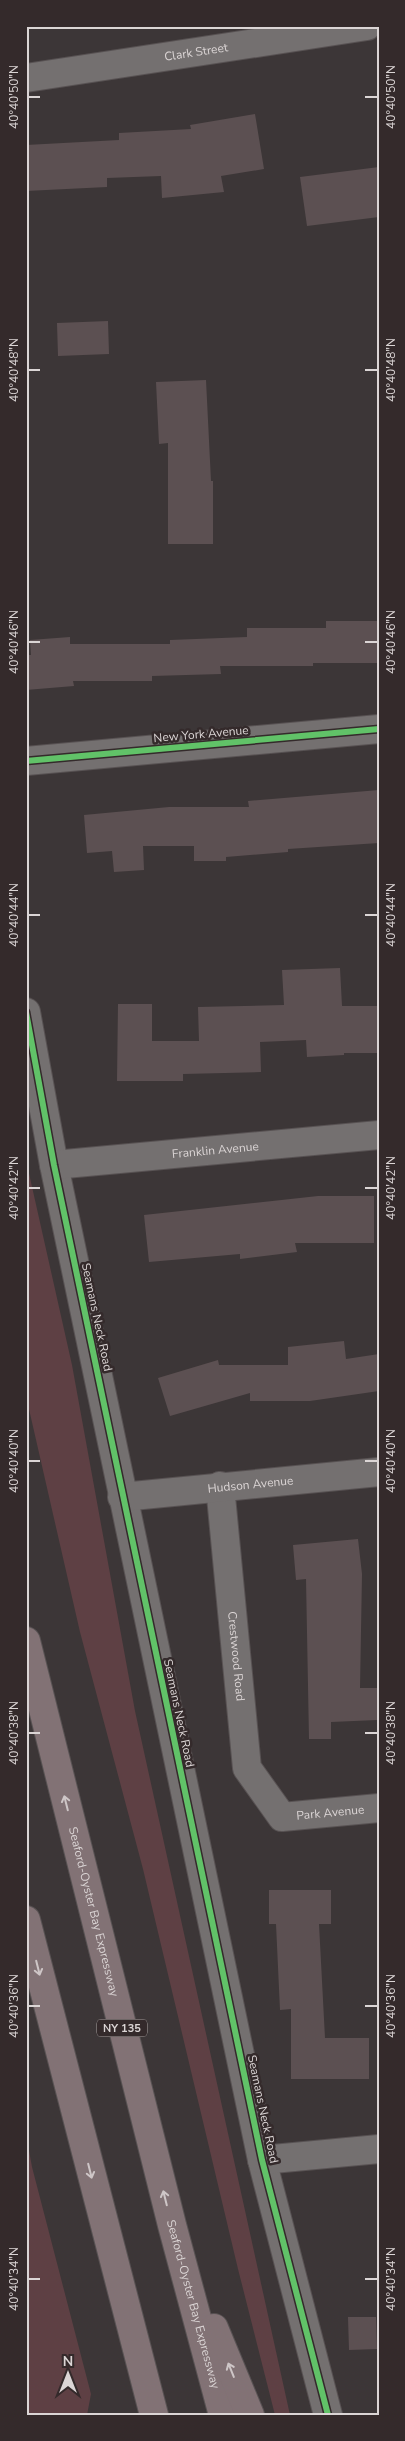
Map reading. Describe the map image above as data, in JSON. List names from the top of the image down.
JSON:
{
  "streets": {
    "highway": ["Seaford-Oyster Bay Expressway", "NY 135"],
    "street": [
      "Clark Street",
      "New York Avenue",
      "Franklin Avenue",
      "Seamans Neck Road",
      "Hudson Avenue",
      "Crestwood Road",
      "Park Avenue"
    ]
  },
  "crossings": [
    ["Franklin Avenue", "Seamans Neck Road"],
    ["Seamans Neck Road", "Hudson Avenue"],
    ["Hudson Avenue", "Crestwood Road"],
    ["Crestwood Road", "Park Avenue"]
  ],
  "north": "top",
  "coordinates": [
    "40°40'50\"N",
    "40°40'48\"N",
    "40°40'46\"N",
    "40°40'44\"N",
    "40°40'42\"N",
    "40°40'40\"N",
    "40°40'38\"N",
    "40°40'36\"N",
    "40°40'34\"N"
  ]
}
